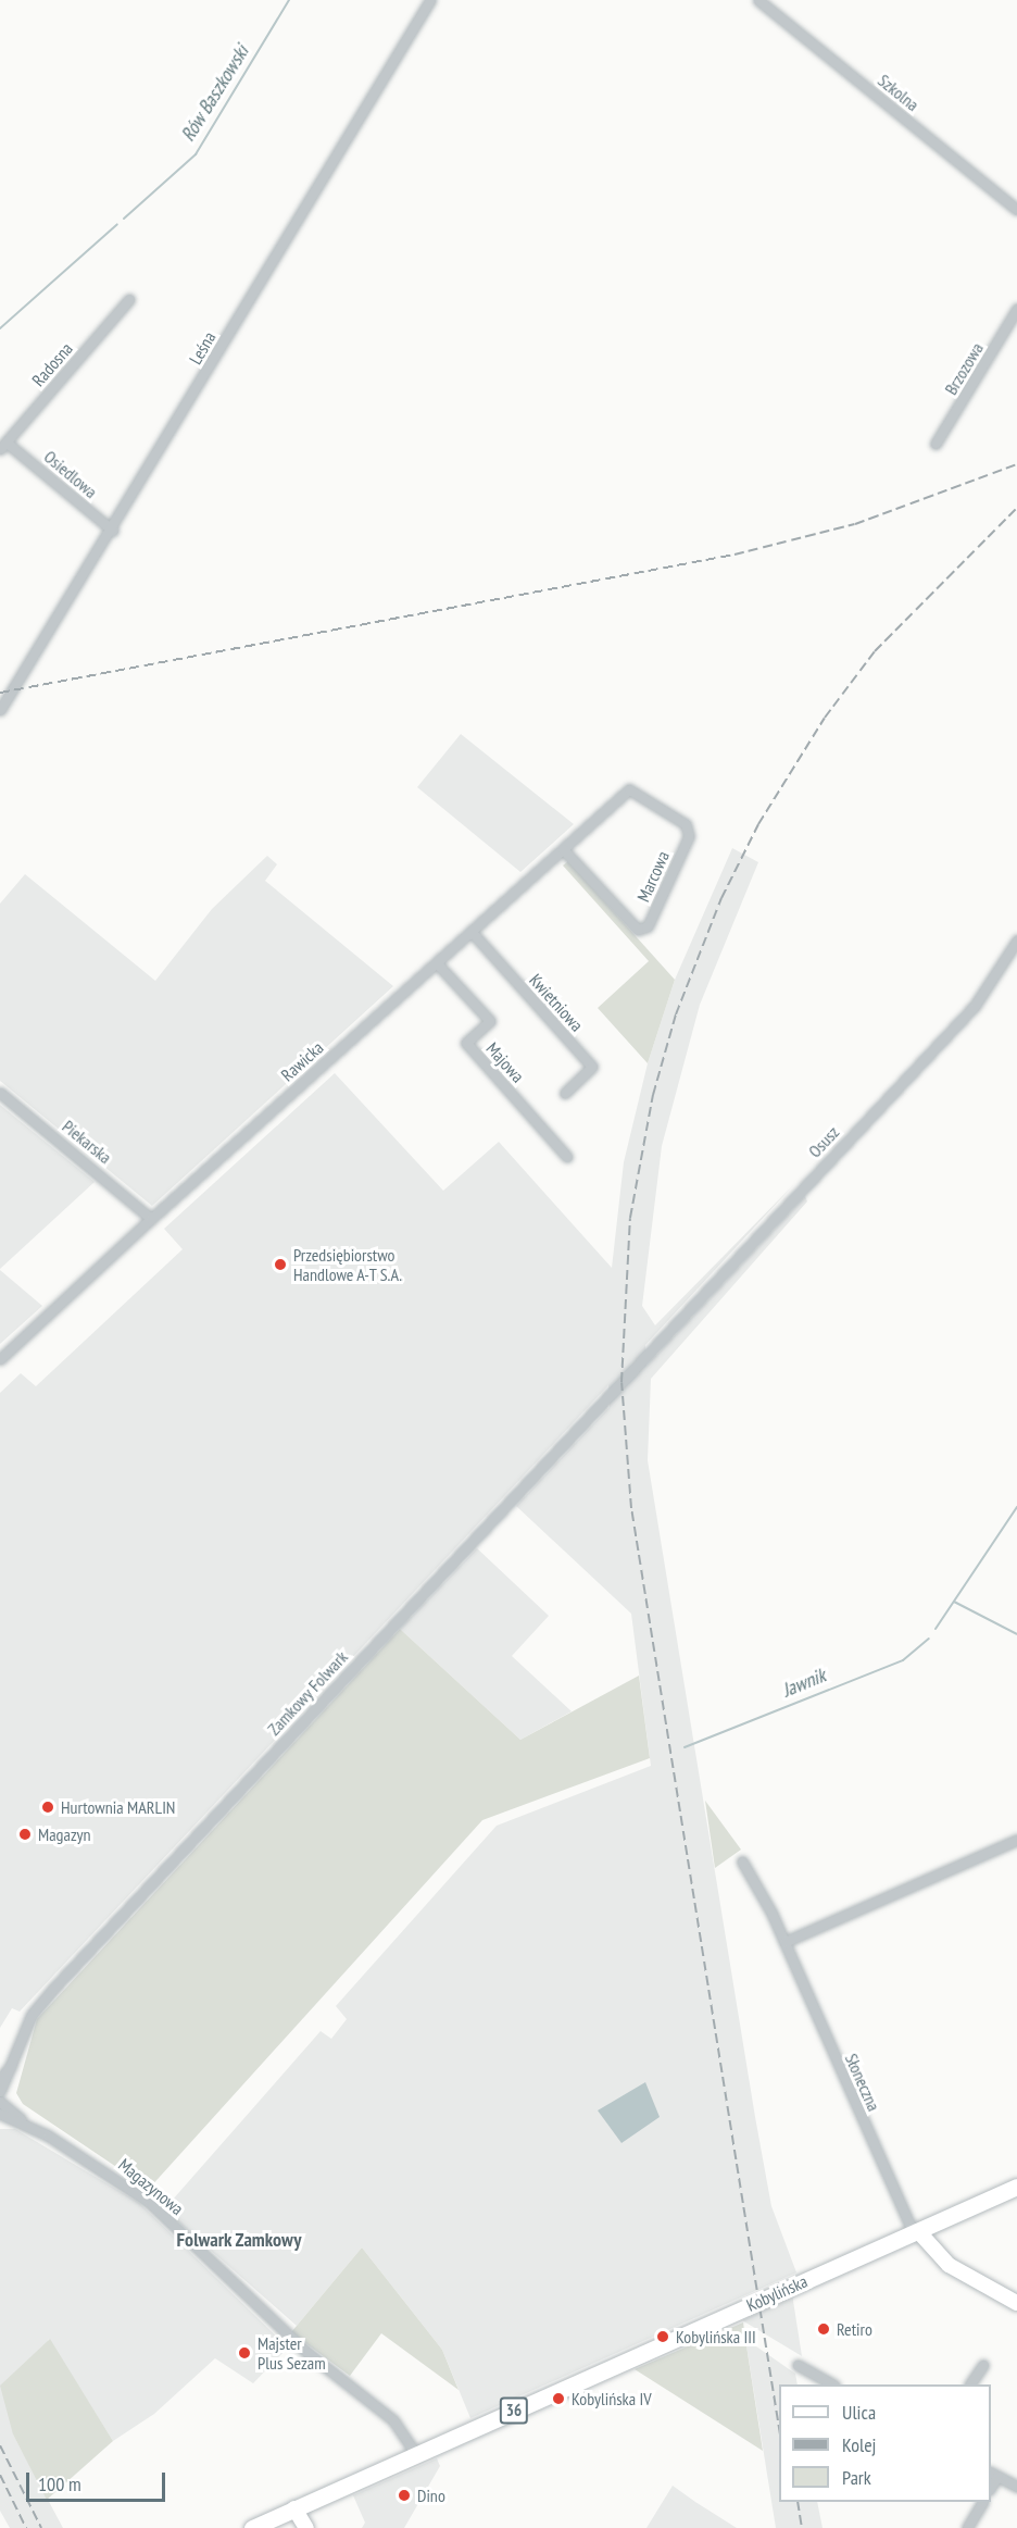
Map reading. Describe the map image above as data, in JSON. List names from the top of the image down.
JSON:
{
  "streets": {
    "main road": ["Kobylińska", "36"],
    "street": [
      "Szkolna",
      "Leśna",
      "Radosna",
      "Brzozowa",
      "Osiedlowa",
      "Marcowa",
      "Kwietniowa",
      "Rawicka",
      "Majowa",
      "Piekarska",
      "Osusz",
      "Zamkowy Folwark",
      "Słoneczna",
      "Magazynowa"
    ]
  },
  "crossings": [
    ["Leśna", "Osiedlowa"],
    ["Radosna", "Osiedlowa"],
    ["Marcowa", "Rawicka"],
    ["Kwietniowa", "Rawicka"],
    ["Rawicka", "Majowa"],
    ["Rawicka", "Piekarska"],
    ["Osusz", "Zamkowy Folwark"],
    ["Słoneczna", "Kobylińska"],
    ["Magazynowa", "Kobylińska"]
  ],
  "districts": ["Folwark Zamkowy"],
  "water": ["Rów Baszkowski", "Jawnik"],
  "places": [
    "Przedsiębiorstwo Handlowe A-T S.A.",
    "Hurtownia MARLIN",
    "Magazyn",
    "Retiro",
    "Kobylińska III",
    "Majster Plus Sezam",
    "Kobylińska IV",
    "Dino"
  ],
  "legend": ["Ulica", "Kolej", "Park"],
  "scale_bar": "100 m"
}
